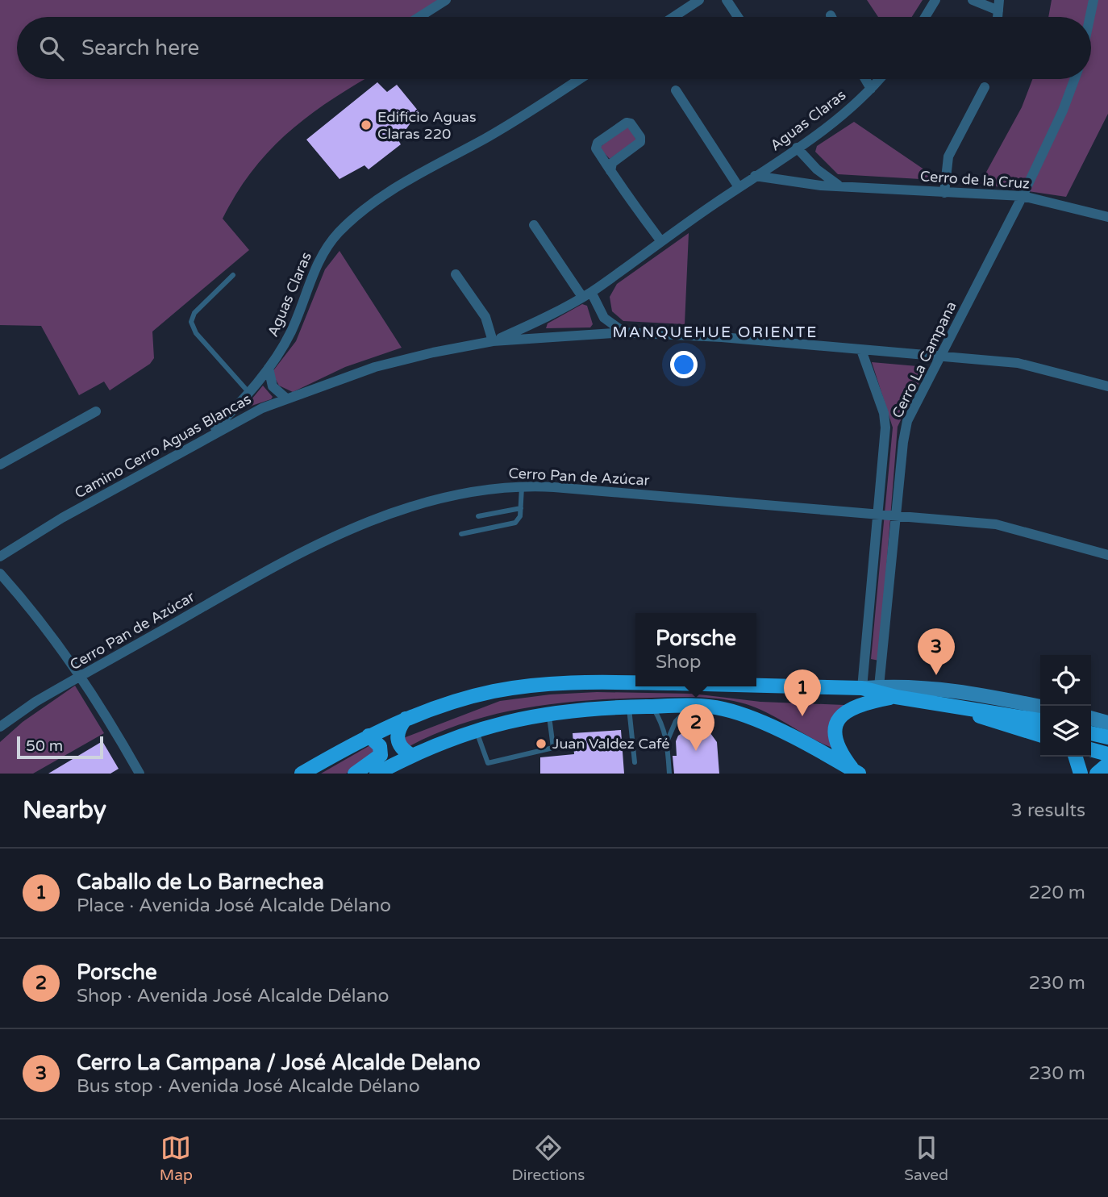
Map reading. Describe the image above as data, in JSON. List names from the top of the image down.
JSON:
{
  "streets": {
    "street": [
      "Aguas Claras",
      "Cerro de la Cruz",
      "Cerro La Campana",
      "Camino Cerro Aguas Blancas",
      "Cerro Pan de Azúcar"
    ]
  },
  "crossings": [
    ["Aguas Claras", "Cerro de la Cruz"],
    ["Aguas Claras", "Camino Cerro Aguas Blancas"],
    ["Cerro de la Cruz", "Cerro La Campana"],
    ["Cerro La Campana", "Camino Cerro Aguas Blancas"],
    ["Cerro La Campana", "Cerro Pan de Azúcar"]
  ],
  "districts": ["MANQUEHUE ORIENTE"],
  "places": ["Edificio Aguas Claras 220", "Juan Valdez Café"],
  "scale_bar": "50 m",
  "page": {
    "search": "Search here",
    "popup": ["Porsche", "Shop"],
    "pins": ["3", "1", "2"],
    "scale": "50 m",
    "heading": ["Nearby", "3 results"],
    "list": [
      {
        "mark": "1",
        "name": "Caballo de Lo Barnechea",
        "note": "Place · Avenida José Alcalde Délano",
        "value": "220 m"
      },
      {
        "mark": "2",
        "name": "Porsche",
        "note": "Shop · Avenida José Alcalde Délano",
        "value": "230 m"
      },
      {
        "mark": "3",
        "name": "Cerro La Campana / José Alcalde Delano",
        "note": "Bus stop · Avenida José Alcalde Délano",
        "value": "230 m"
      }
    ],
    "nav": ["Map", "Directions", "Saved"]
  }
}
